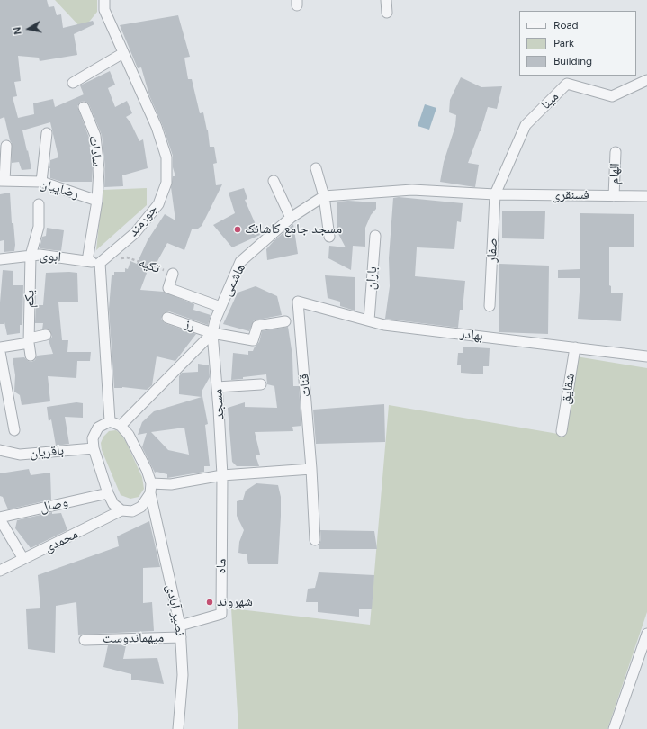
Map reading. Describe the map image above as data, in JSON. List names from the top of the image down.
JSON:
{
  "streets": {
    "street": [
      "مینا",
      "سادات",
      "الهام",
      "رضاییان",
      "فسنقری",
      "جورمند",
      "صفار",
      "ابوی",
      "تکیه",
      "باران",
      "هاشمی",
      "یکم",
      "رز",
      "بهادر",
      "قنات",
      "شقایق",
      "مسجد",
      "باقریان",
      "وصال",
      "محمدی",
      "ماه",
      "نصیر آبادی",
      "میهماندوست"
    ]
  },
  "crossings": [
    ["مینا", "فسنقری"],
    ["مینا", "صفار"],
    ["مینا", "هاشمی"],
    ["سادات", "رضاییان"],
    ["سادات", "ابوی"],
    ["الهام", "فسنقری"],
    ["فسنقری", "صفار"],
    ["فسنقری", "هاشمی"],
    ["جورمند", "ابوی"],
    ["صفار", "هاشمی"],
    ["ابوی", "یکم"],
    ["تکیه", "هاشمی"],
    ["باران", "بهادر"],
    ["هاشمی", "رز"],
    ["هاشمی", "مسجد"],
    ["رز", "مسجد"],
    ["بهادر", "قنات"],
    ["بهادر", "شقایق"],
    ["مسجد", "ماه"],
    ["محمدی", "نصیر آبادی"],
    ["ماه", "نصیر آبادی"],
    ["نصیر آبادی", "میهماندوست"]
  ],
  "places": ["مسجد جامع کاشانک", "شهروند"],
  "legend": ["Road", "Park", "Building"],
  "north": "left"
}
